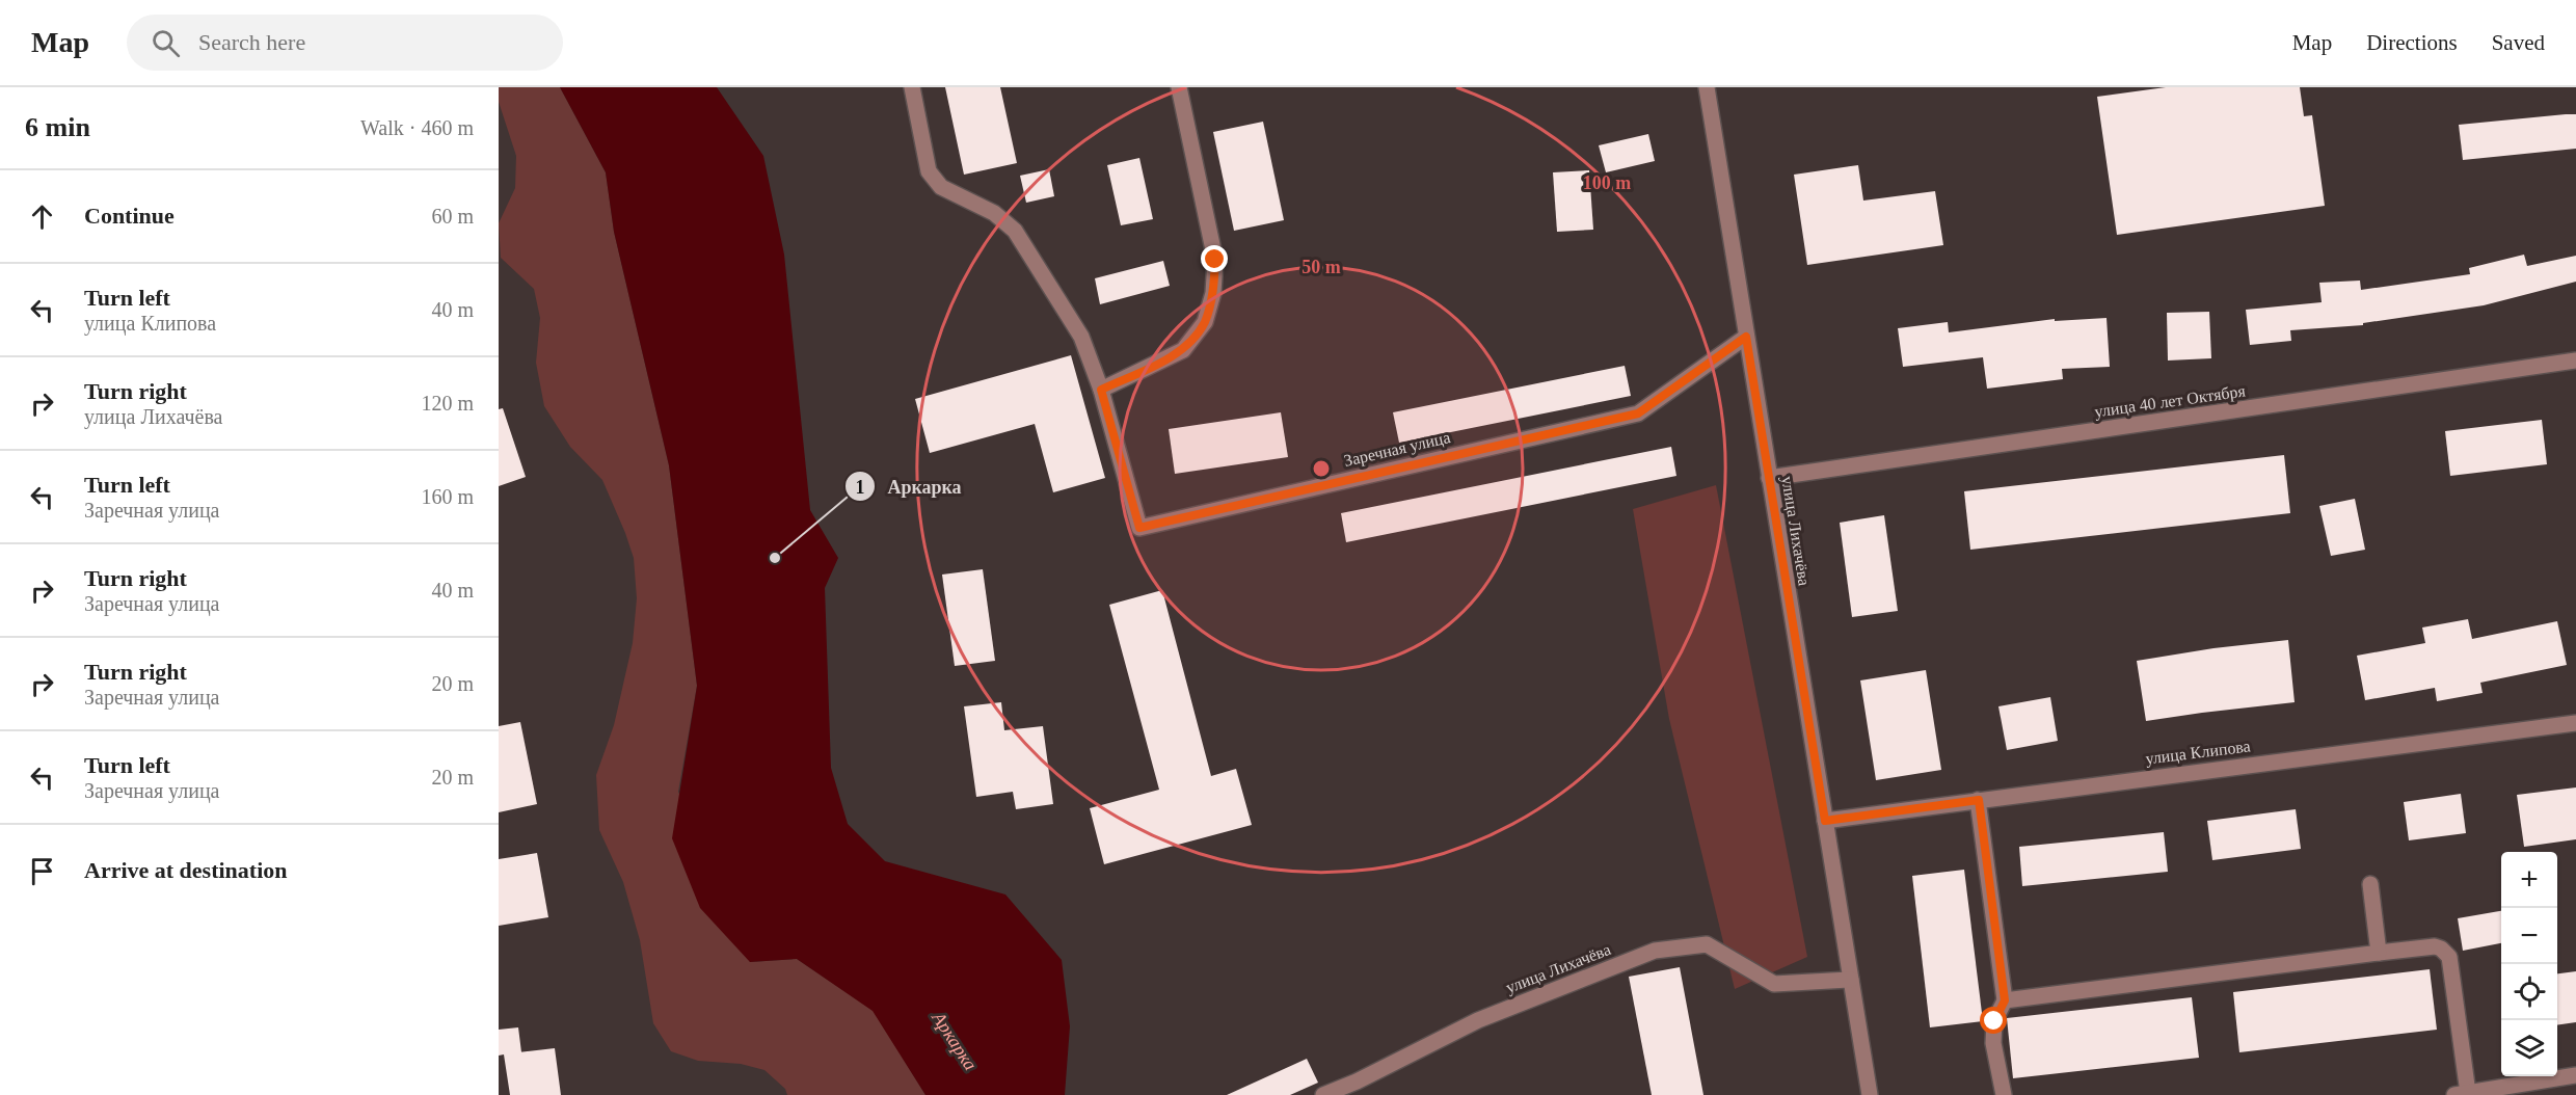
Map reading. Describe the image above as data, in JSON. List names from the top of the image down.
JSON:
{
  "streets": {
    "street": [
      "улица 40 лет Октября",
      "Заречная улица",
      "улица Лихачёва",
      "улица Клипова"
    ]
  },
  "crossings": [
    ["улица 40 лет Октября", "улица Лихачёва"],
    ["Заречная улица", "улица Лихачёва"],
    ["улица Лихачёва", "улица Клипова"]
  ],
  "water": ["Аркарка"],
  "places": ["Аркарка"],
  "page": {
    "header": "Map",
    "search": "Search here",
    "nav": ["Map", "Directions", "Saved"],
    "heading": ["6 min", "Walk · 460 m"],
    "list": [
      ["Continue", "60 m"],
      ["Turn left", "улица Клипова", "40 m"],
      ["Turn right", "улица Лихачёва", "120 m"],
      ["Turn left", "Заречная улица", "160 m"],
      ["Turn right", "Заречная улица", "40 m"],
      ["Turn right", "Заречная улица", "20 m"],
      ["Turn left", "Заречная улица", "20 m"],
      "Arrive at destination"
    ],
    "map_buttons": ["+", "−"]
  },
  "rings": ["100 m", "50 m"]
}
